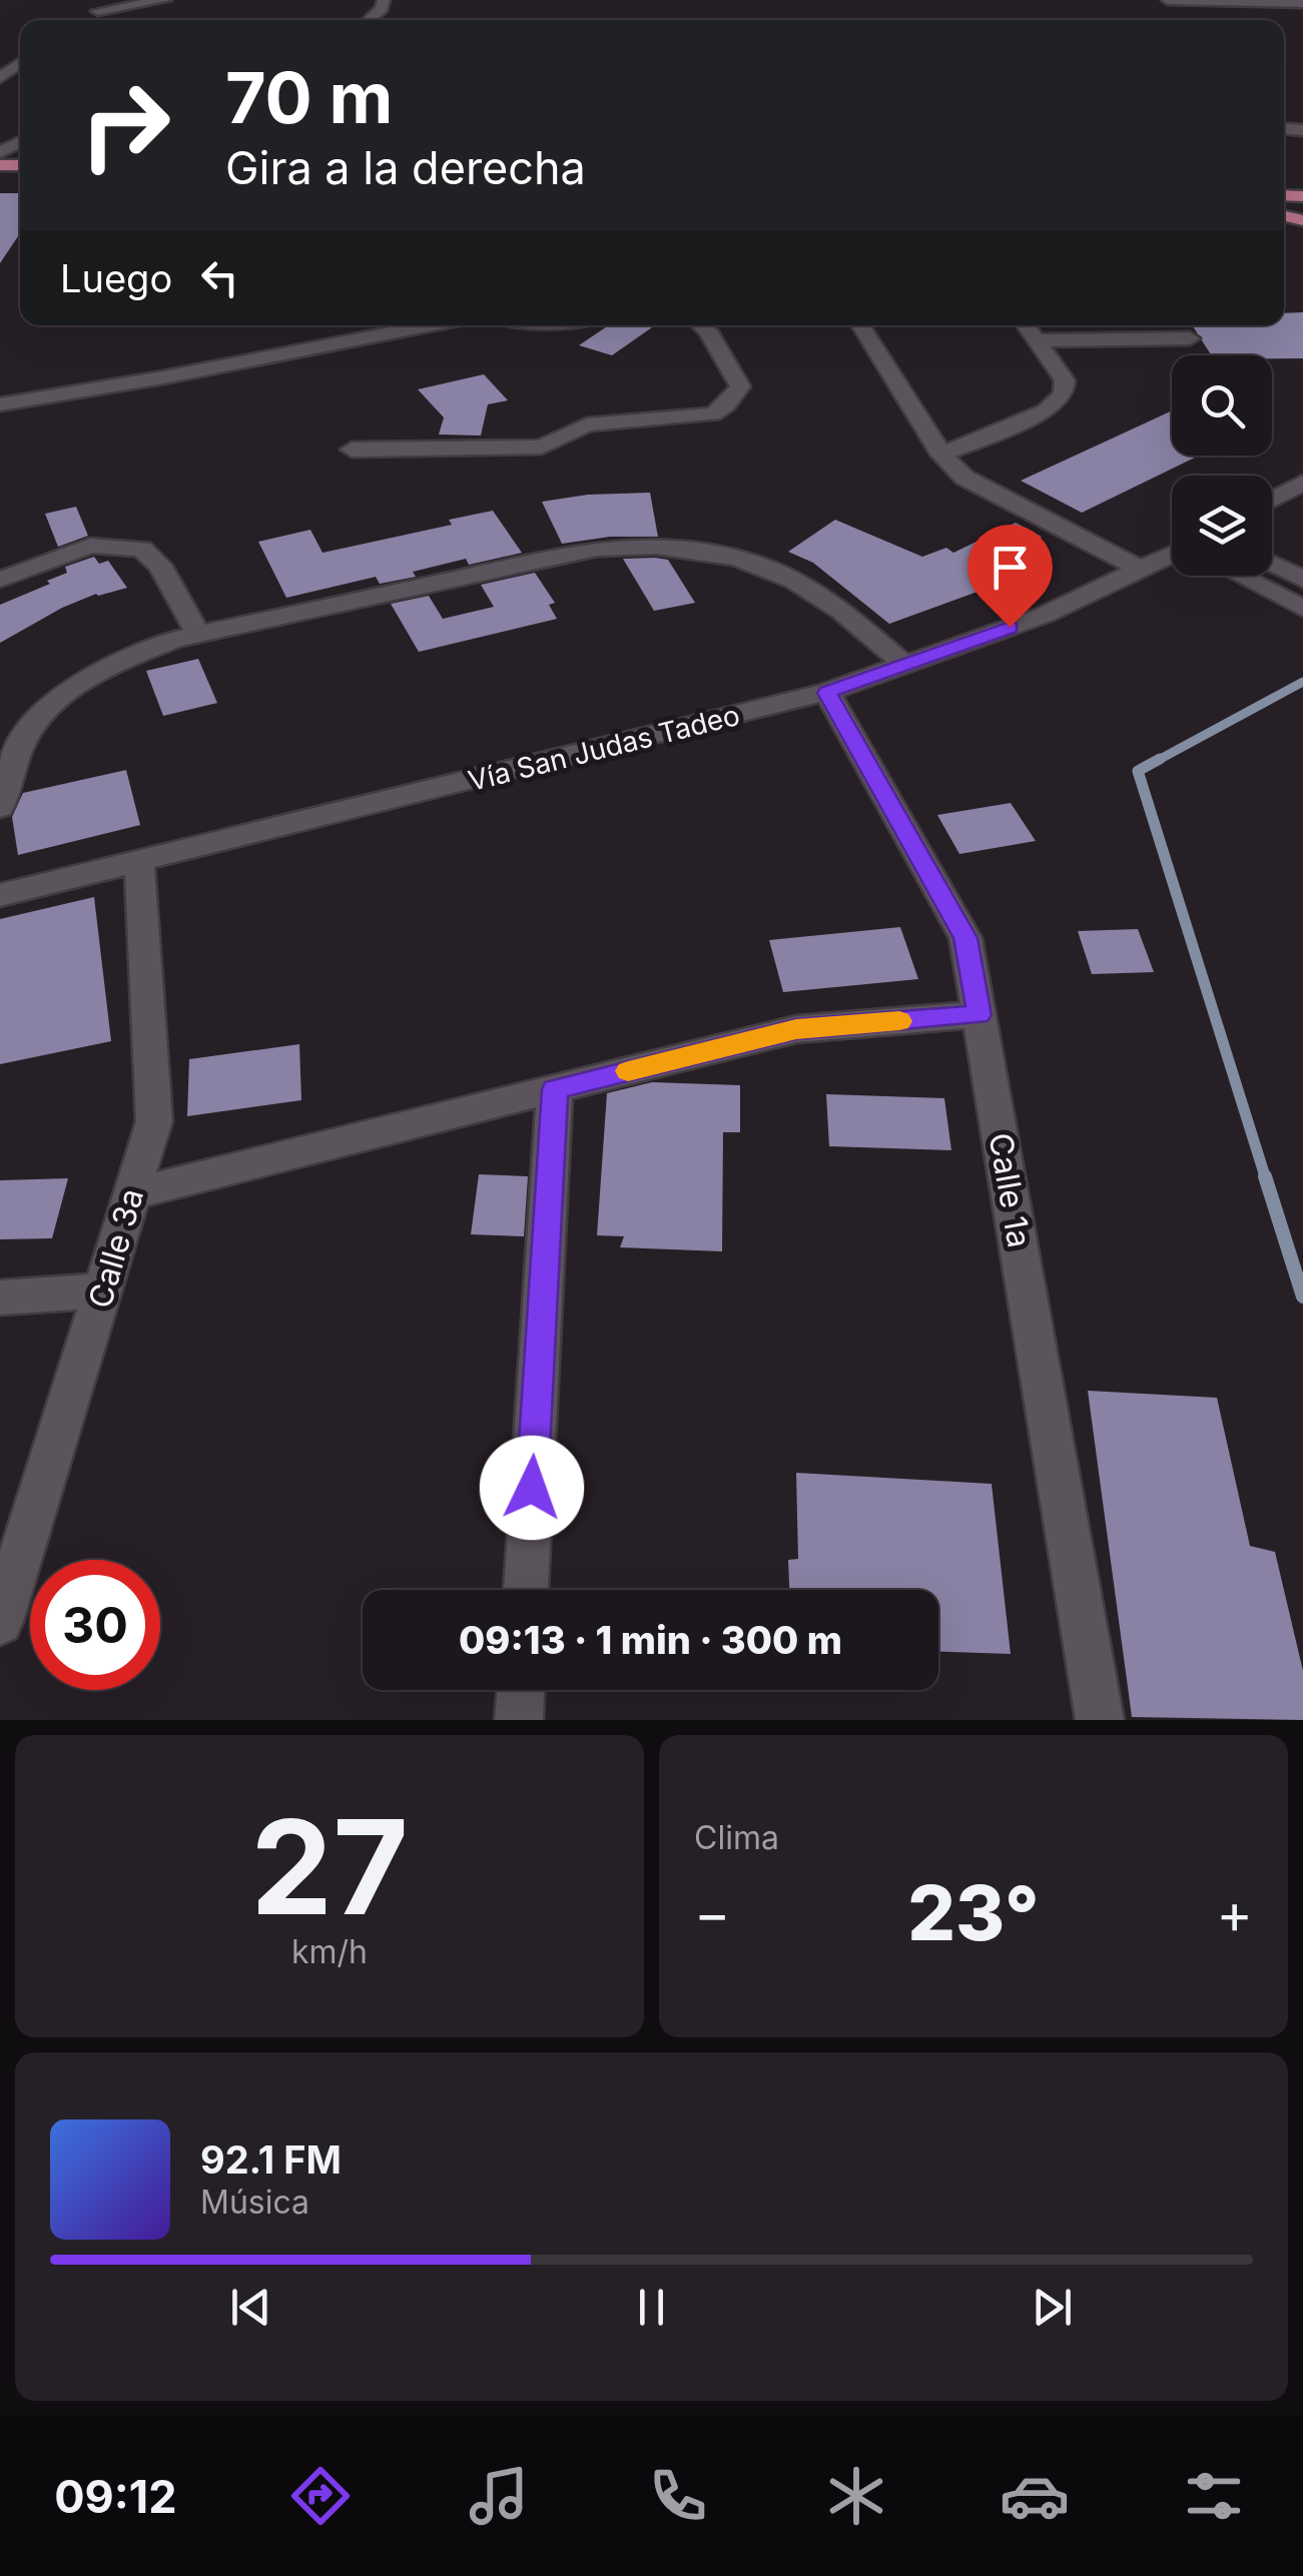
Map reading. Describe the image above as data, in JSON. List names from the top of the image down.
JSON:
{
  "streets": {
    "street": ["Vía San Judas Tadeo", "Calle 1a", "Calle 3a"]
  },
  "crossings": [
    ["Vía San Judas Tadeo", "Calle 1a"],
    ["Vía San Judas Tadeo", "Calle 3a"]
  ],
  "page": {
    "turn": ["70 m", "Gira a la derecha"],
    "then": "Luego",
    "limit": "30",
    "trip": "09:13 · 1 min · 300 m",
    "tile": [
      ["27", "km/h"],
      "Clima"
    ],
    "heat": ["−", "23°", "+"],
    "song": ["92.1 FM", "Música"],
    "tabs": "09:12"
  }
}
